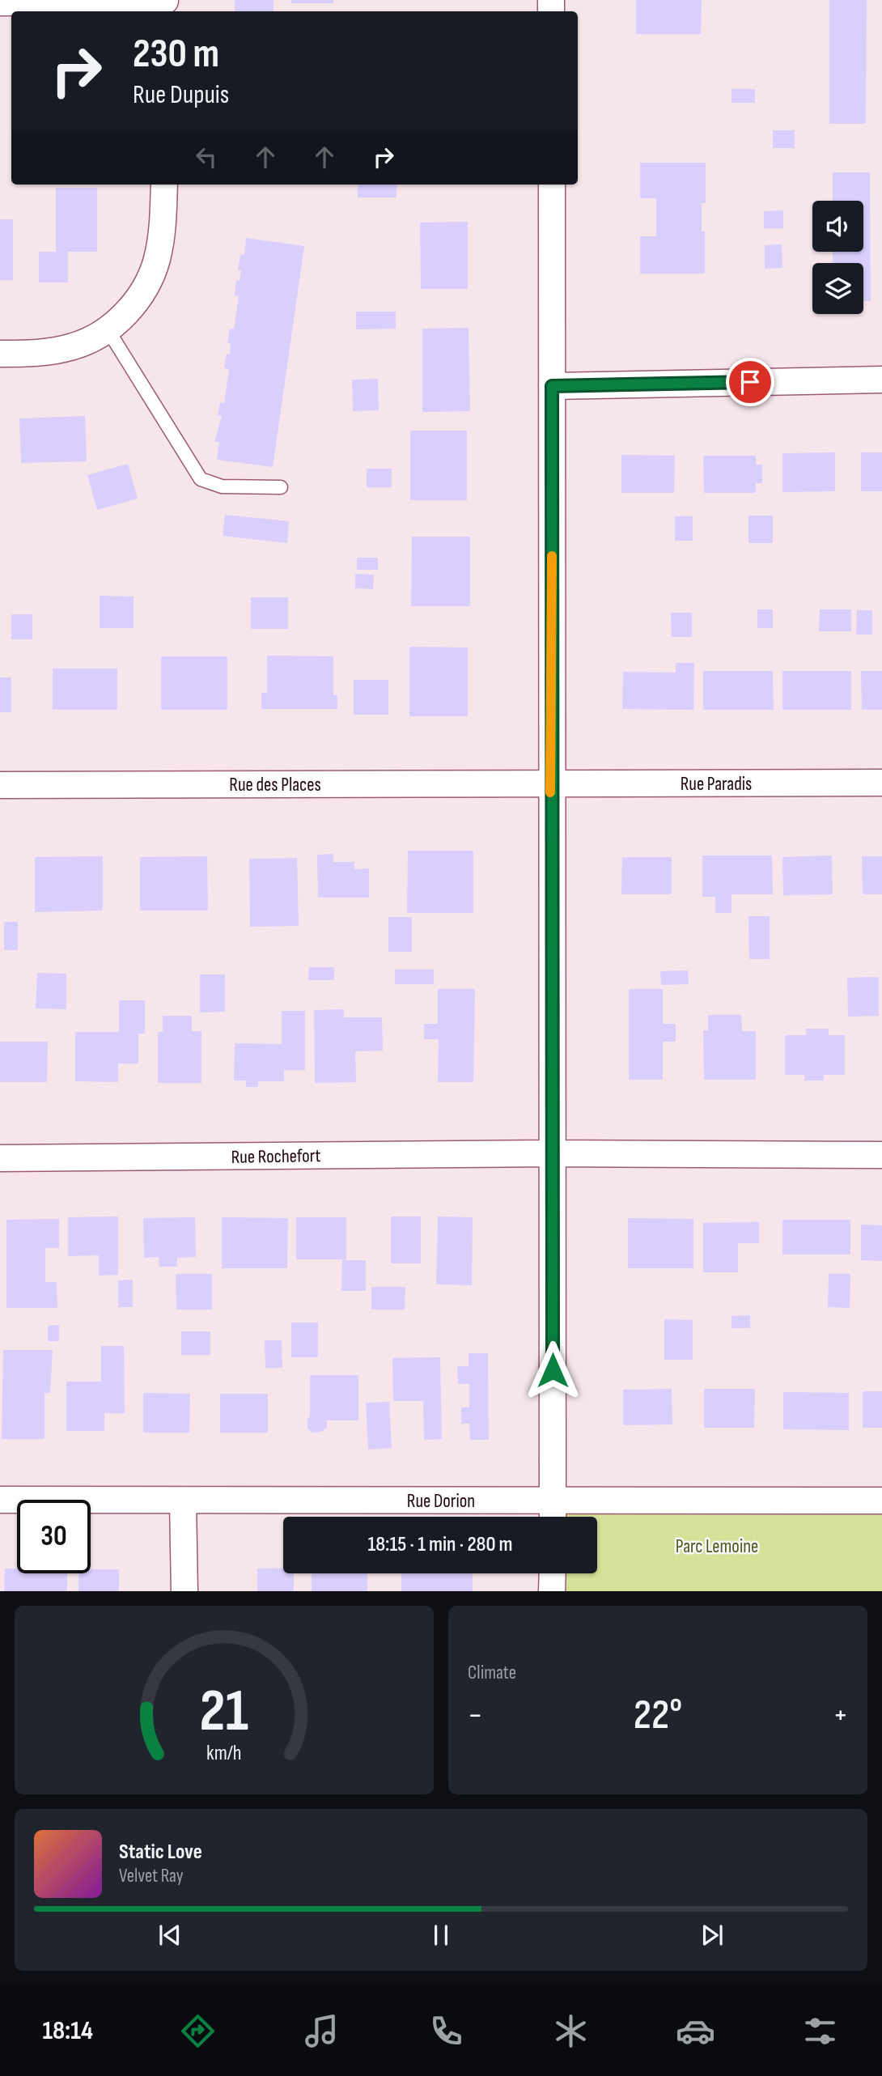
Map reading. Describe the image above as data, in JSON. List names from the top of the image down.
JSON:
{
  "streets": {
    "street": [
      "Rue Paradis",
      "Rue des Places",
      "Rue Rochefort",
      "Rue Dorion"
    ]
  },
  "crossings": [
    ["Rue Paradis", "Rue des Places"]
  ],
  "parks": ["Parc Lemoine"],
  "page": {
    "turn": ["230 m", "Rue Dupuis"],
    "limit": "30",
    "trip": "18:15 · 1 min · 280 m",
    "tile": "Climate",
    "heat": ["−", "22°", "+"],
    "song": ["Static Love", "Velvet Ray"],
    "tabs": "18:14",
    "gauge": ["21", "km/h"]
  }
}
